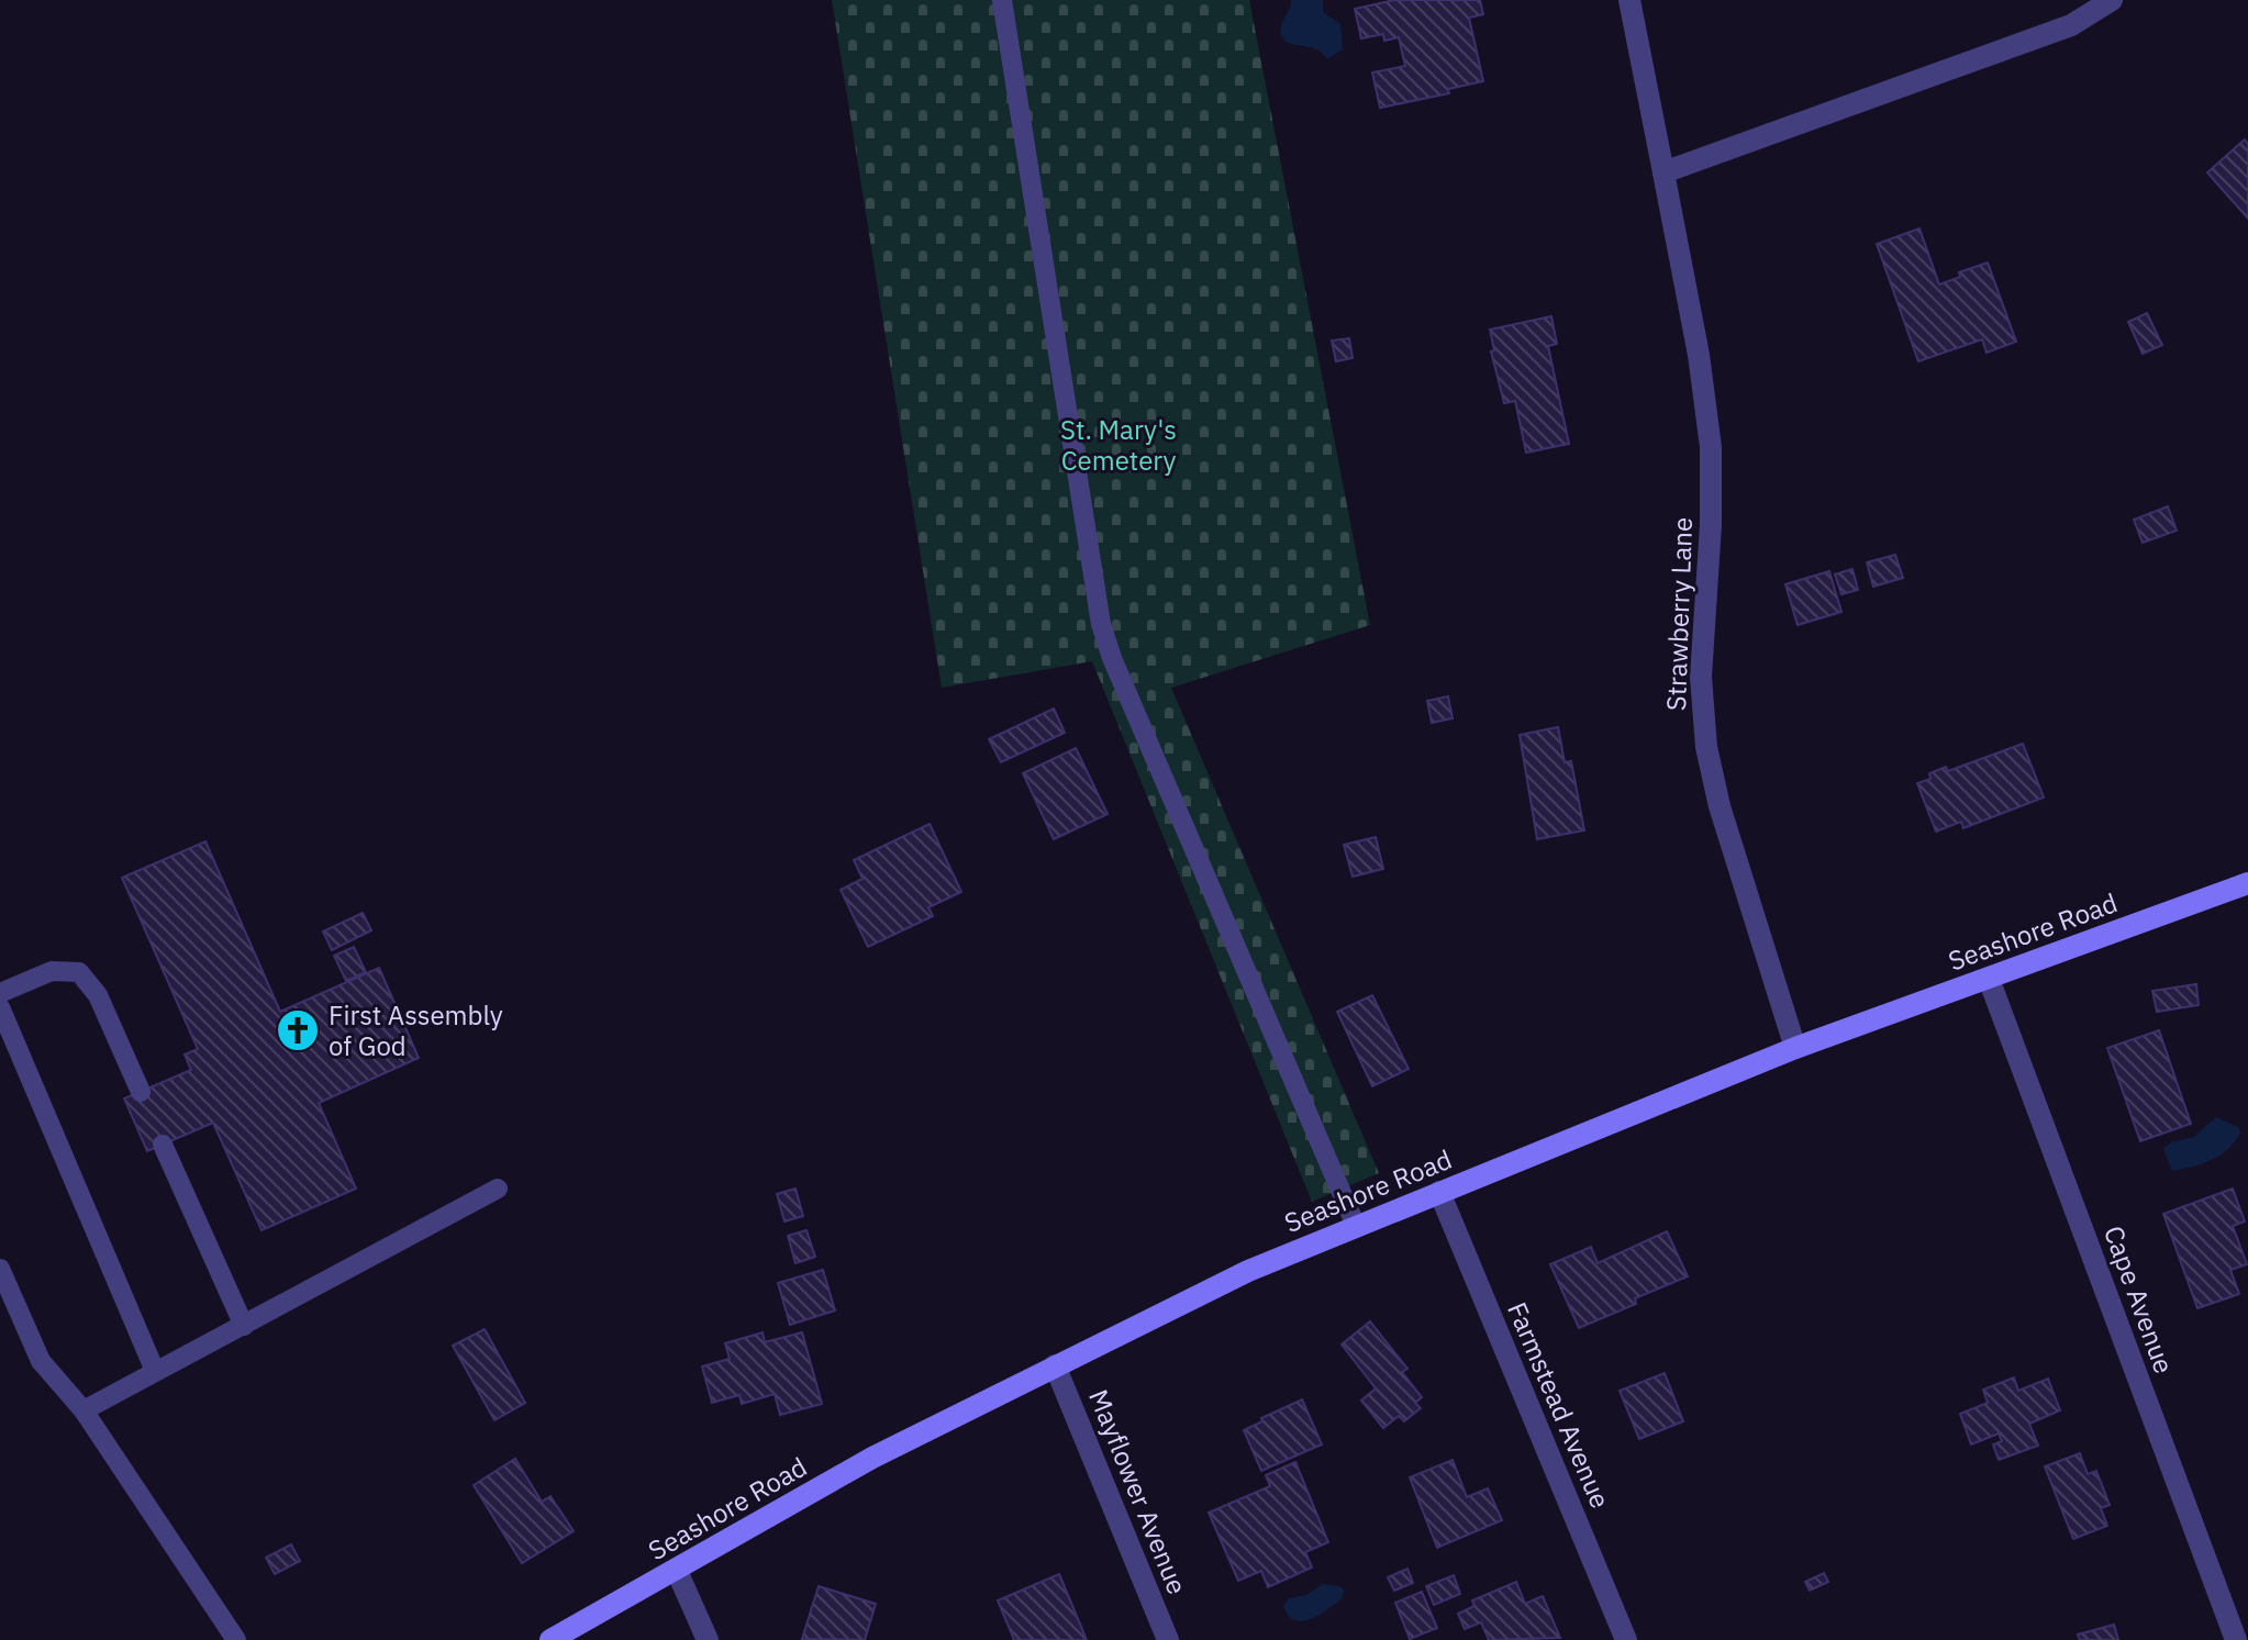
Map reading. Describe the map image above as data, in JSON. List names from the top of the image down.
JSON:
{
  "streets": {
    "main road": ["Seashore Road"],
    "street": [
      "Strawberry Lane",
      "Cape Avenue",
      "Farmstead Avenue",
      "Mayflower Avenue"
    ]
  },
  "crossings": [
    ["Strawberry Lane", "Seashore Road"],
    ["Seashore Road", "Cape Avenue"],
    ["Seashore Road", "Farmstead Avenue"],
    ["Seashore Road", "Mayflower Avenue"]
  ],
  "parks": ["St. Mary's Cemetery"],
  "places": {
    "church": ["First Assembly of God"]
  }
}
